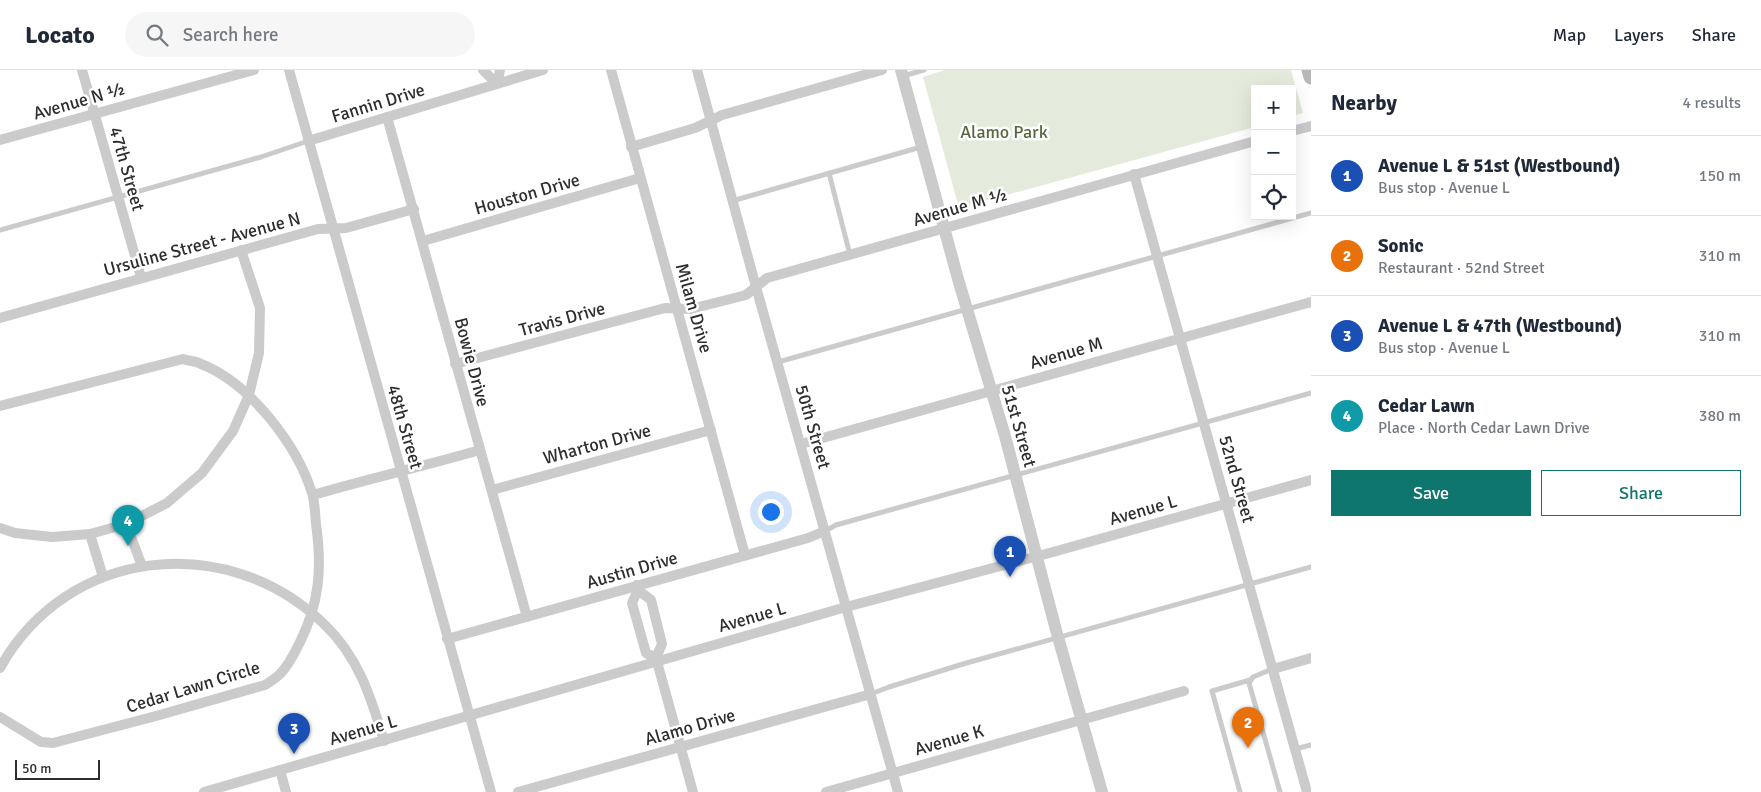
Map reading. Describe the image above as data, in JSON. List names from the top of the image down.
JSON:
{
  "streets": {
    "street": [
      "Avenue N ½",
      "Fannin Drive",
      "47th Street",
      "Houston Drive",
      "Avenue M ½",
      "Ursuline Street - Avenue N",
      "Milam Drive",
      "Travis Drive",
      "Avenue M",
      "Bowie Drive",
      "51st Street",
      "48th Street",
      "50th Street",
      "Wharton Drive",
      "52nd Street",
      "Avenue L",
      "Austin Drive",
      "Cedar Lawn Circle",
      "Alamo Drive",
      "Avenue K"
    ]
  },
  "crossings": [
    ["Avenue N ½", "47th Street"],
    ["Fannin Drive", "Bowie Drive"],
    ["Fannin Drive", "48th Street"],
    ["47th Street", "Ursuline Street - Avenue N"],
    ["Houston Drive", "Milam Drive"],
    ["Houston Drive", "Bowie Drive"],
    ["Avenue M ½", "Milam Drive"],
    ["Avenue M ½", "Travis Drive"],
    ["Avenue M ½", "51st Street"],
    ["Avenue M ½", "50th Street"],
    ["Avenue M ½", "52nd Street"],
    ["Ursuline Street - Avenue N", "Bowie Drive"],
    ["Ursuline Street - Avenue N", "48th Street"],
    ["Milam Drive", "Travis Drive"],
    ["Milam Drive", "Wharton Drive"],
    ["Milam Drive", "Austin Drive"],
    ["Travis Drive", "Bowie Drive"],
    ["Avenue M", "51st Street"],
    ["Avenue M", "50th Street"],
    ["Avenue M", "52nd Street"],
    ["Bowie Drive", "Wharton Drive"],
    ["Bowie Drive", "Austin Drive"],
    ["51st Street", "Avenue L"],
    ["51st Street", "Avenue K"],
    ["48th Street", "Avenue L"],
    ["48th Street", "Austin Drive"],
    ["50th Street", "Avenue L"],
    ["50th Street", "Austin Drive"],
    ["50th Street", "Alamo Drive"],
    ["50th Street", "Avenue K"],
    ["52nd Street", "Avenue L"]
  ],
  "parks": ["Alamo Park"],
  "scale_bar": "50 m",
  "page": {
    "header": "Locato",
    "search": "Search here",
    "nav": ["Map", "Layers", "Share"],
    "heading": ["Nearby", "4 results"],
    "map_buttons": ["+", "−"],
    "list": [
      {
        "mark": "1",
        "name": "Avenue L & 51st (Westbound)",
        "note": "Bus stop · Avenue L",
        "value": "150 m"
      },
      {
        "mark": "2",
        "name": "Sonic",
        "note": "Restaurant · 52nd Street",
        "value": "310 m"
      },
      {
        "mark": "3",
        "name": "Avenue L & 47th (Westbound)",
        "note": "Bus stop · Avenue L",
        "value": "310 m"
      },
      {
        "mark": "4",
        "name": "Cedar Lawn",
        "note": "Place · North Cedar Lawn Drive",
        "value": "380 m"
      }
    ],
    "buttons": ["Save", "Share"],
    "pins": [
      "4",
      "1",
      "2",
      "3"
    ],
    "scale": "50 m"
  }
}
